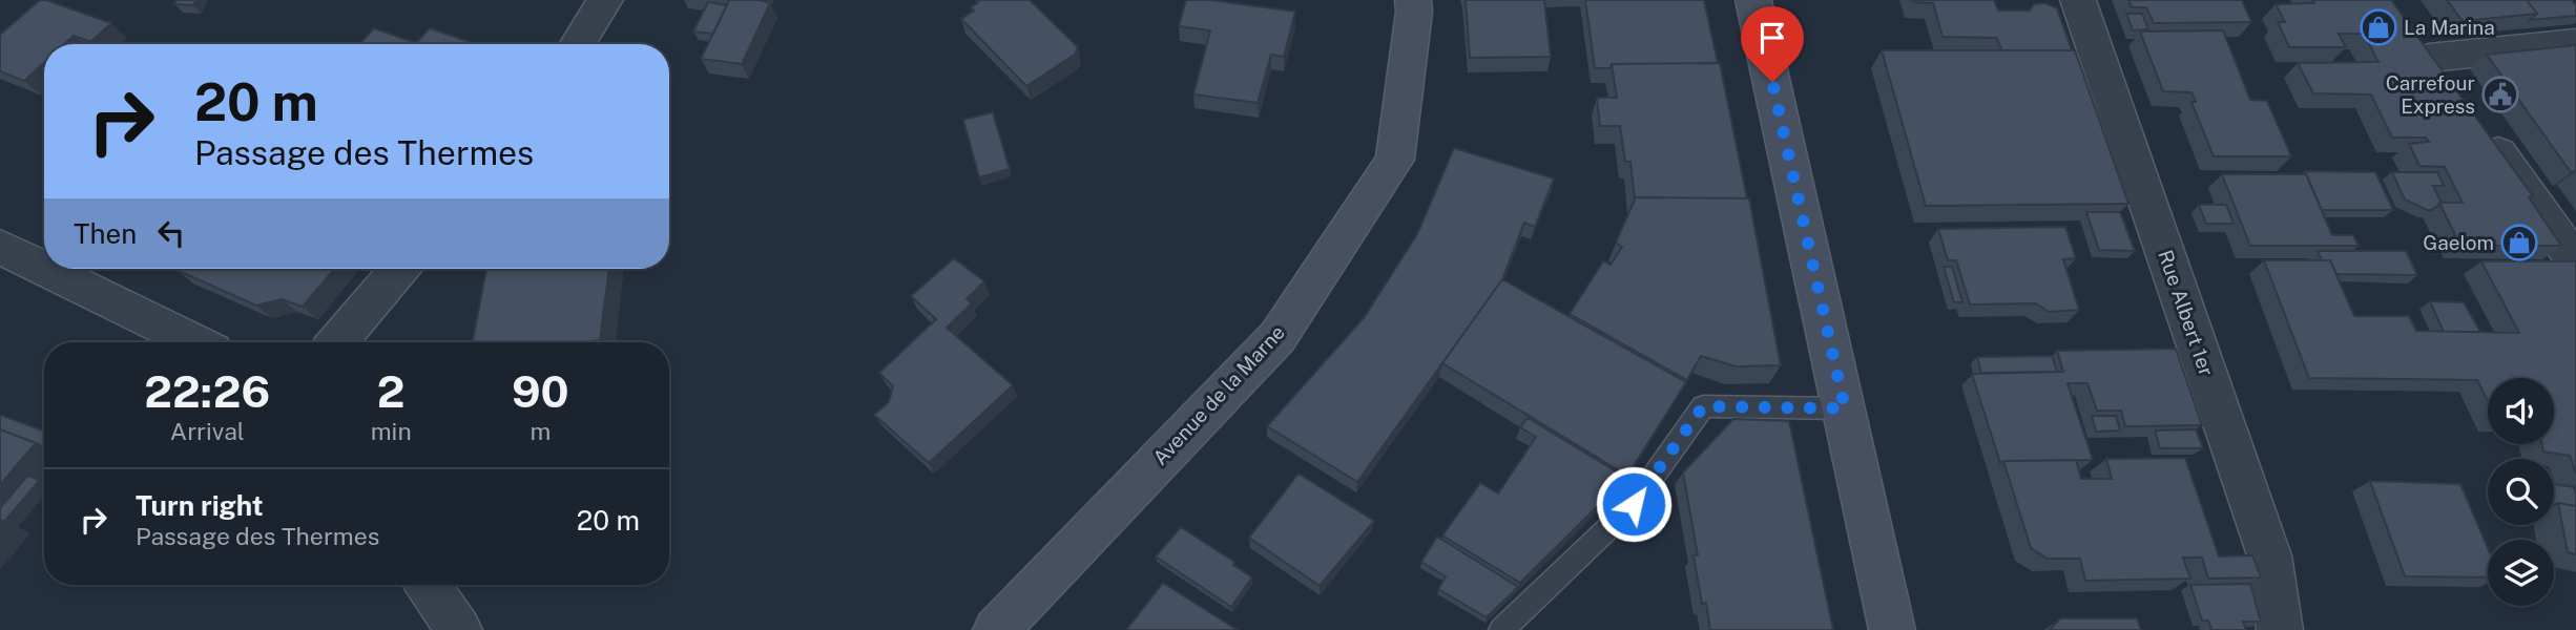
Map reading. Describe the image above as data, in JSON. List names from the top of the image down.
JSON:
{
  "streets": {
    "main road": ["Avenue de la Marne"],
    "street": ["Rue Albert 1er"]
  },
  "places": {
    "shop": ["La Marina", "Gaelom"],
    "public building": ["Carrefour Express"]
  },
  "page": {
    "turn": ["20 m", "Passage des Thermes"],
    "then": "Then",
    "eta": [
      "22:26",
      "Arrival",
      "2",
      "min",
      "90",
      "m"
    ],
    "list": [
      {
        "name": "Turn right",
        "note": "Passage des Thermes",
        "value": "20 m"
      }
    ]
  }
}
